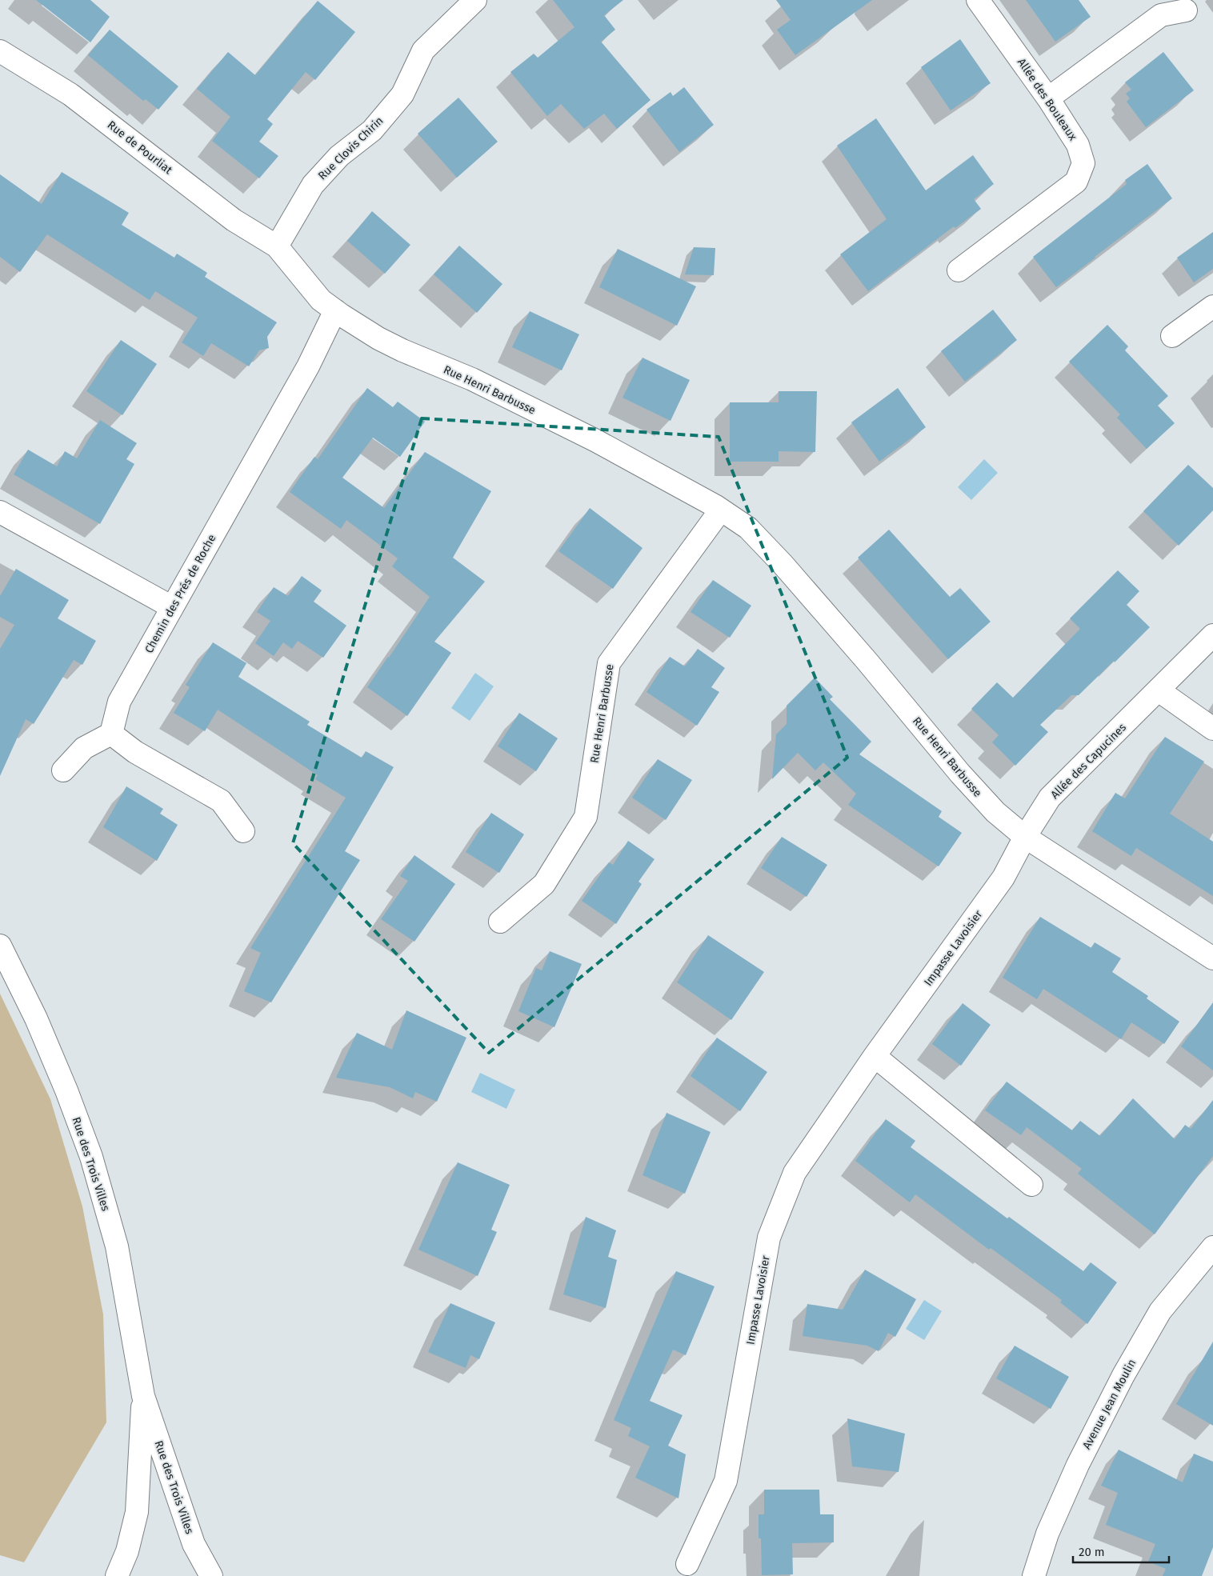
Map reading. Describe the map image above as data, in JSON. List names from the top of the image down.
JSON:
{
  "streets": {
    "street": [
      "Allée des Bouleaux",
      "Rue de Pourliat",
      "Rue Clovis Chirin",
      "Rue Henri Barbusse",
      "Chemin des Prés de Roche",
      "Allée des Capucines",
      "Impasse Lavoisier",
      "Rue des Trois Villes",
      "Avenue Jean Moulin"
    ]
  },
  "crossings": [
    ["Rue de Pourliat", "Rue Clovis Chirin"],
    ["Rue de Pourliat", "Rue Henri Barbusse"],
    ["Rue Clovis Chirin", "Rue Henri Barbusse"],
    ["Rue Henri Barbusse", "Chemin des Prés de Roche"],
    ["Rue Henri Barbusse", "Allée des Capucines"],
    ["Rue Henri Barbusse", "Impasse Lavoisier"],
    ["Allée des Capucines", "Impasse Lavoisier"]
  ],
  "scale_bar": "20 m"
}
